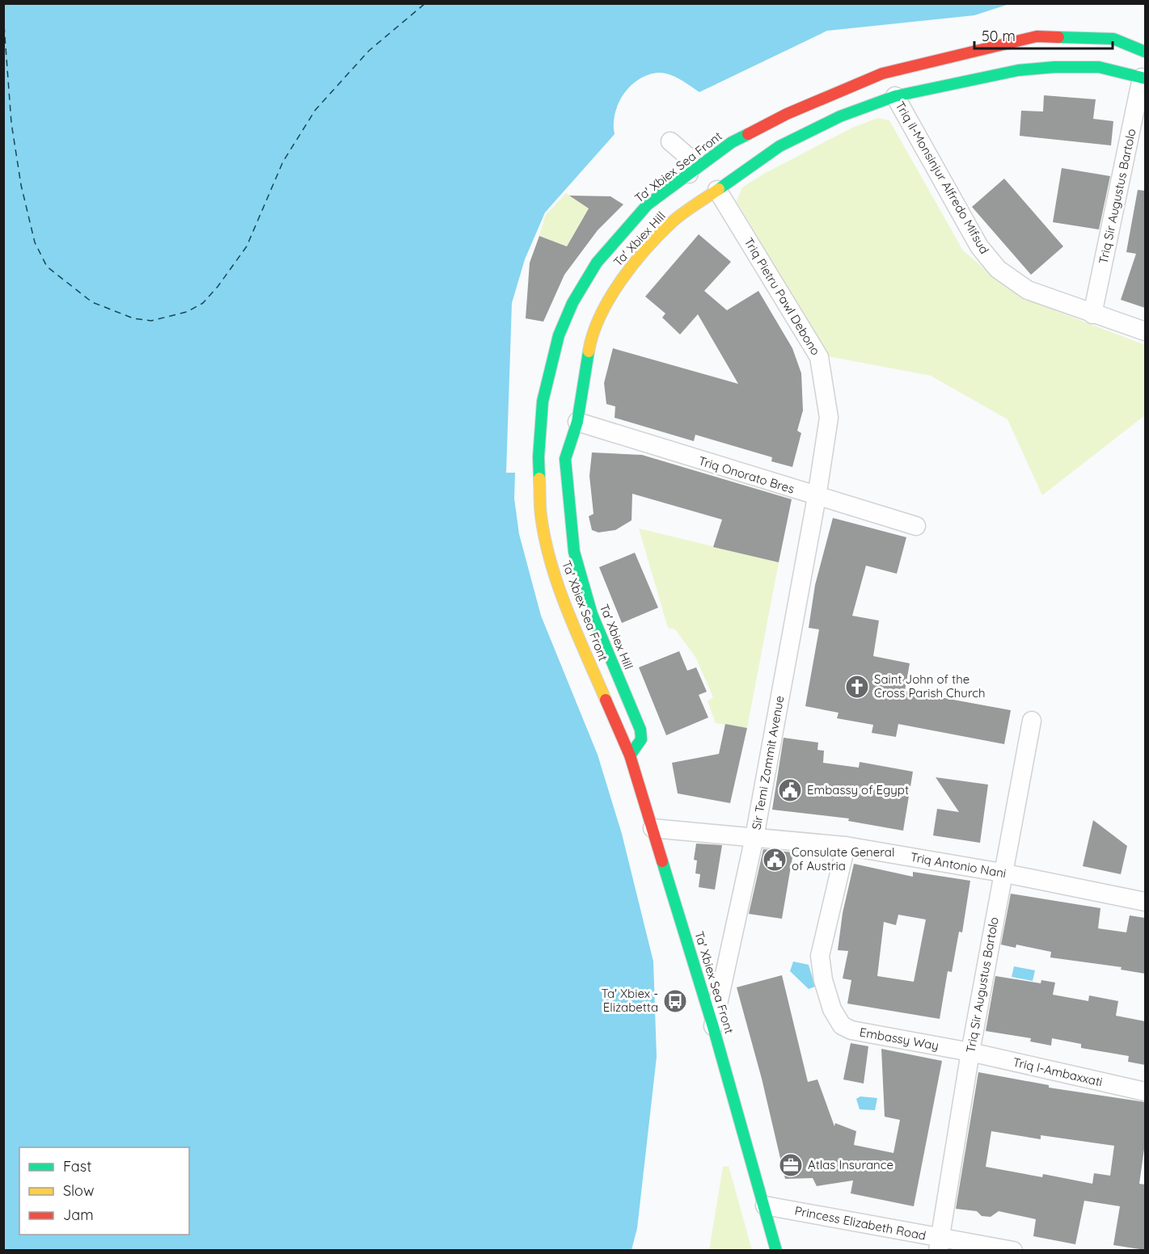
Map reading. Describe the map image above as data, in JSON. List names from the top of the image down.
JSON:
{
  "streets": {
    "main road": ["Ta' Xbiex Sea Front", "Ta' Xbiex Hill"],
    "street": [
      "Triq il-Monsinjur Alfredo Mifsud",
      "Triq Sir Augustus Bartolo",
      "Triq Pietru Pawl Debono",
      "Triq Onorato Bres",
      "Sir Temi Zammit Avenue",
      "Triq Antonio Nani",
      "Embassy Way",
      "Triq l-Ambaxxati",
      "Princess Elizabeth Road"
    ]
  },
  "crossings": [
    ["Ta' Xbiex Sea Front", "Ta' Xbiex Hill"],
    ["Ta' Xbiex Sea Front", "Sir Temi Zammit Avenue"],
    ["Ta' Xbiex Sea Front", "Triq Antonio Nani"],
    ["Ta' Xbiex Sea Front", "Princess Elizabeth Road"],
    ["Triq il-Monsinjur Alfredo Mifsud", "Triq Sir Augustus Bartolo"],
    ["Triq il-Monsinjur Alfredo Mifsud", "Ta' Xbiex Hill"],
    ["Triq Sir Augustus Bartolo", "Ta' Xbiex Hill"],
    ["Triq Sir Augustus Bartolo", "Triq Antonio Nani"],
    ["Triq Sir Augustus Bartolo", "Embassy Way"],
    ["Triq Sir Augustus Bartolo", "Triq l-Ambaxxati"],
    ["Triq Sir Augustus Bartolo", "Princess Elizabeth Road"],
    ["Ta' Xbiex Hill", "Triq Pietru Pawl Debono"],
    ["Ta' Xbiex Hill", "Triq Onorato Bres"],
    ["Triq Pietru Pawl Debono", "Triq Onorato Bres"],
    ["Triq Pietru Pawl Debono", "Sir Temi Zammit Avenue"],
    ["Triq Onorato Bres", "Sir Temi Zammit Avenue"],
    ["Sir Temi Zammit Avenue", "Triq Antonio Nani"],
    ["Triq Antonio Nani", "Embassy Way"],
    ["Embassy Way", "Triq l-Ambaxxati"]
  ],
  "places": {
    "church": ["Saint John of the Cross Parish Church"],
    "public building": ["Embassy of Egypt", "Consulate General of Austria"],
    "bus stop": ["Ta' Xbiex - Eliżabetta"],
    "office": ["Atlas Insurance"]
  },
  "legend": ["Fast", "Slow", "Jam"],
  "scale_bar": "50 m"
}
